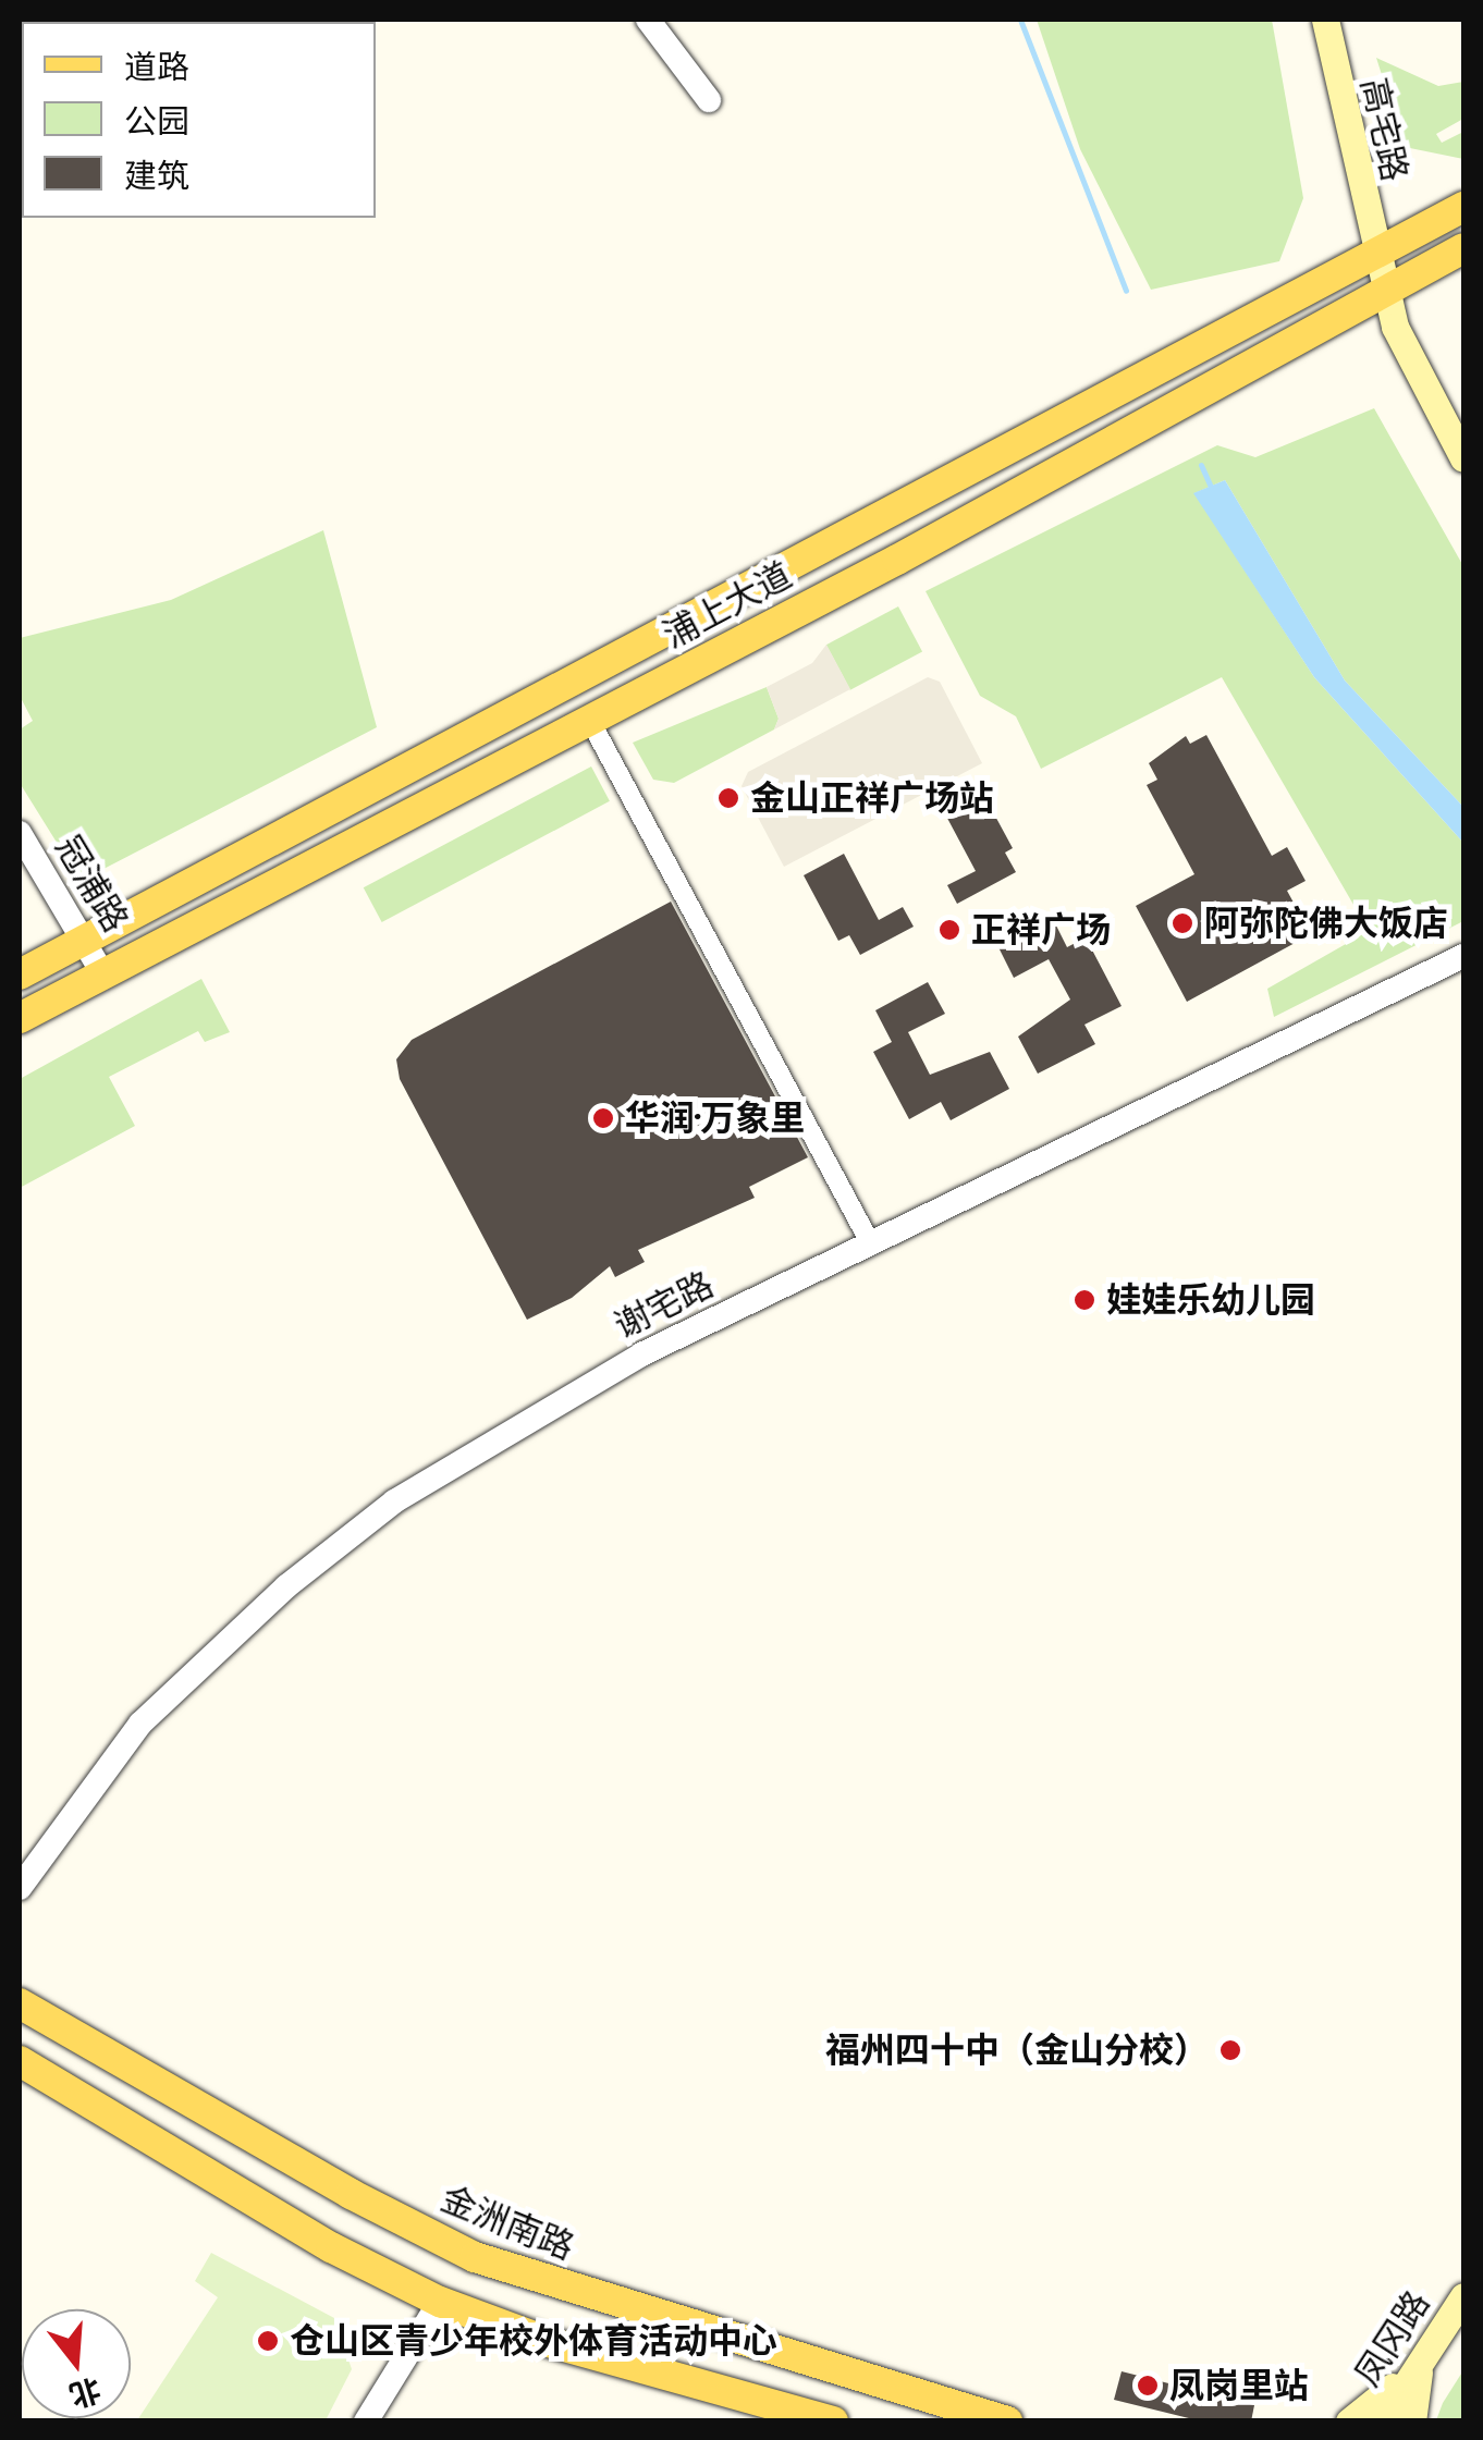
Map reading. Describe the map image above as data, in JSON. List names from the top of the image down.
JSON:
{
  "streets": {
    "main road": [
      "高宅路",
      "浦上大道",
      "金洲南路",
      "凤冈路"
    ],
    "street": ["冠浦路", "谢宅路"]
  },
  "crossings": [
    ["高宅路", "浦上大道"],
    ["浦上大道", "冠浦路"]
  ],
  "places": [
    "金山正祥广场站",
    "阿弥陀佛大饭店",
    "正祥广场",
    "华润·万象里",
    "娃娃乐幼儿园",
    "福州四十中（金山分校）",
    "仓山区青少年校外体育活动中心",
    "凤岗里站"
  ],
  "legend": ["道路", "公园", "建筑"],
  "north": "bottom"
}
